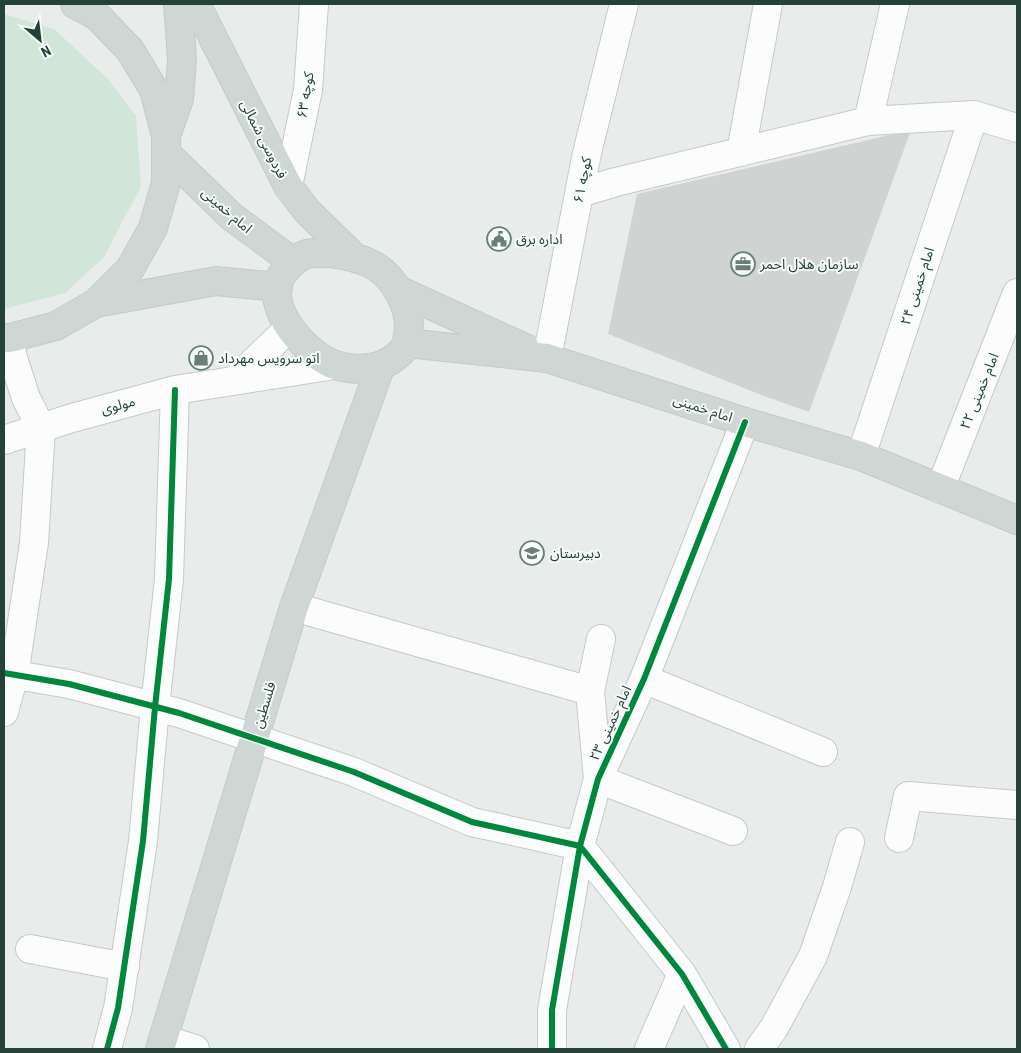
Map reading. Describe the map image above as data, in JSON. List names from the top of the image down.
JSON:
{
  "streets": {
    "main road": ["فردوسی شمالی", "امام خمینی", "فلسطین"],
    "street": [
      "کوچه ۶۳",
      "کوچه ۶۱",
      "امام خمینی ۲۴",
      "امام خمینی ۲۲",
      "مولوی",
      "امام خمینی ۲۳"
    ]
  },
  "crossings": [
    ["کوچه ۶۳", "فردوسی شمالی"],
    ["فردوسی شمالی", "امام خمینی"],
    ["فردوسی شمالی", "مولوی"],
    ["فردوسی شمالی", "فلسطین"],
    ["کوچه ۶۱", "امام خمینی"],
    ["امام خمینی", "امام خمینی ۲۴"],
    ["امام خمینی", "امام خمینی ۲۲"],
    ["امام خمینی", "مولوی"],
    ["امام خمینی", "فلسطین"],
    ["امام خمینی", "امام خمینی ۲۳"],
    ["مولوی", "فلسطین"]
  ],
  "places": {
    "public building": ["اداره برق"],
    "office": ["سازمان هلال احمر"],
    "shop": ["اتو سرویس مهرداد"],
    "school or university": ["دبیرستان"]
  },
  "north": "bottom right"
}
